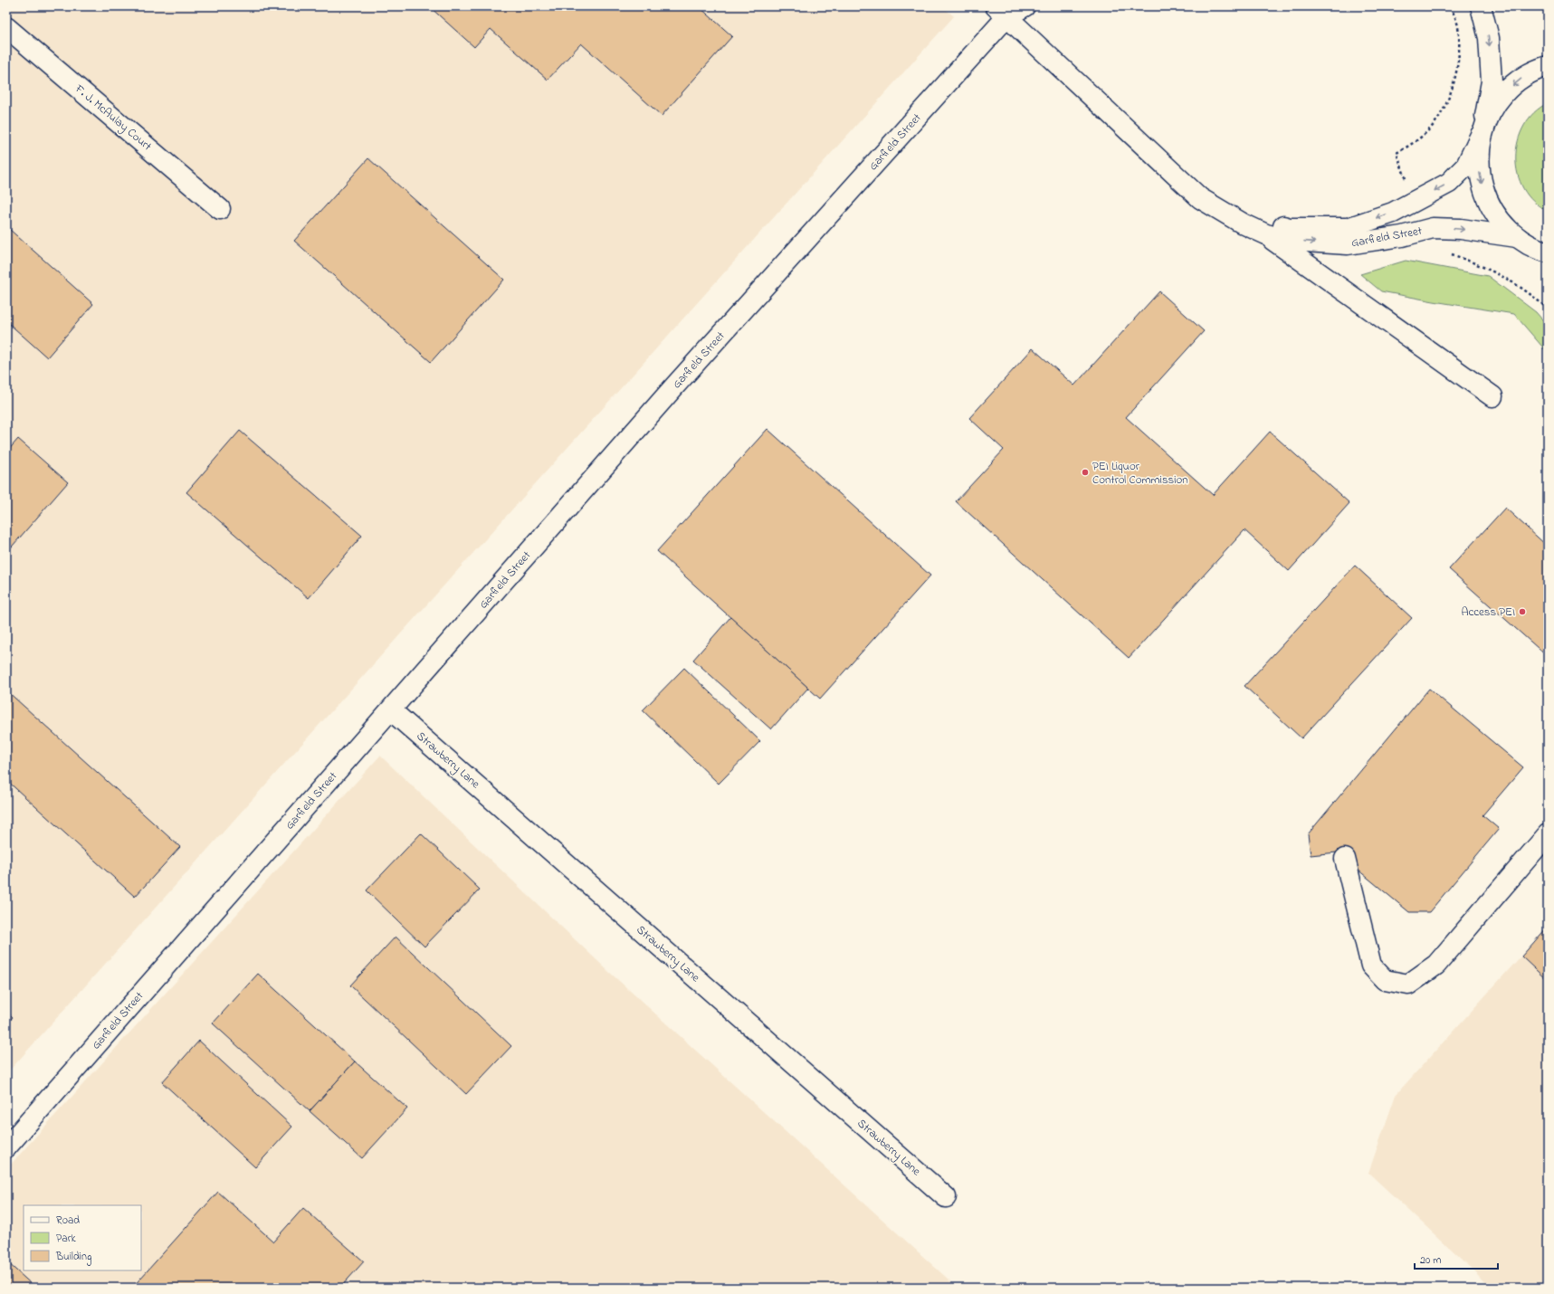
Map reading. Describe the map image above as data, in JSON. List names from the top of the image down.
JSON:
{
  "streets": {
    "main road": ["F. J. McAulay Court", "Garfield Street", "Strawberry Lane"]
  },
  "crossings": [
    ["Garfield Street", "Strawberry Lane"]
  ],
  "places": ["PEI Liquor Control Commission", "Access PEI"],
  "legend": ["Road", "Park", "Building"],
  "scale_bar": "20 m"
}
